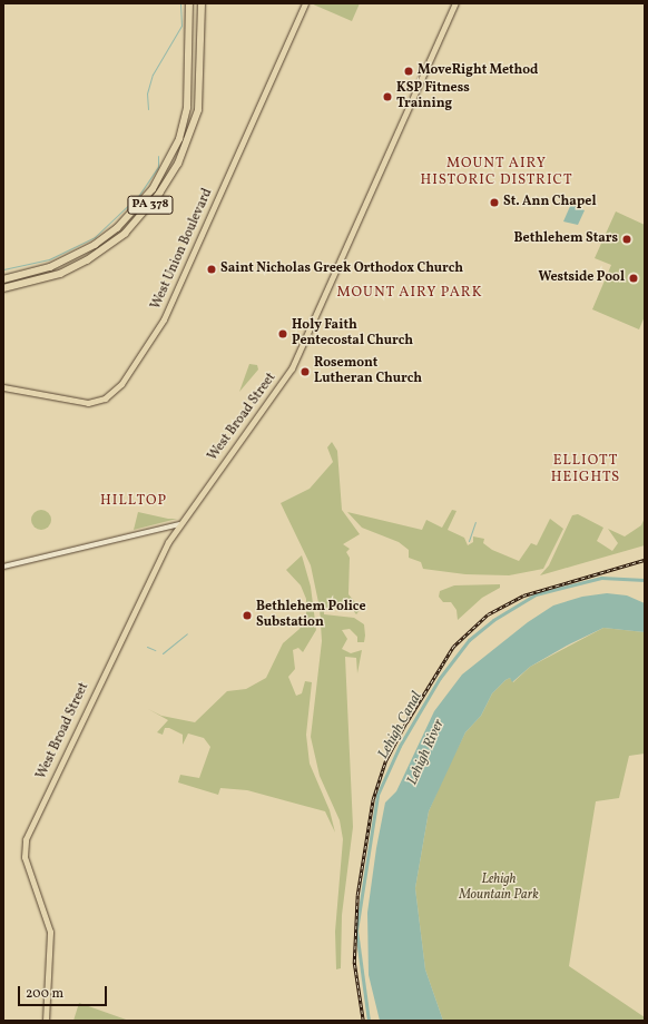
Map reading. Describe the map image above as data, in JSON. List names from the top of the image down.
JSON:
{
  "streets": {
    "highway": ["PA 378"],
    "main road": ["West Union Boulevard", "West Broad Street"]
  },
  "districts": [
    "MOUNT AIRY HISTORIC DISTRICT",
    "MOUNT AIRY PARK",
    "ELLIOTT HEIGHTS",
    "HILLTOP"
  ],
  "water": ["Lehigh Canal", "Lehigh River"],
  "parks": ["Lehigh Mountain Park"],
  "places": [
    "MoveRight Method",
    "KSP Fitness Training",
    "St. Ann Chapel",
    "Bethlehem Stars",
    "Saint Nicholas Greek Orthodox Church",
    "Westside Pool",
    "Holy Faith Pentecostal Church",
    "Rosemont Lutheran Church",
    "Bethlehem Police Substation"
  ],
  "scale_bar": "200 m"
}
